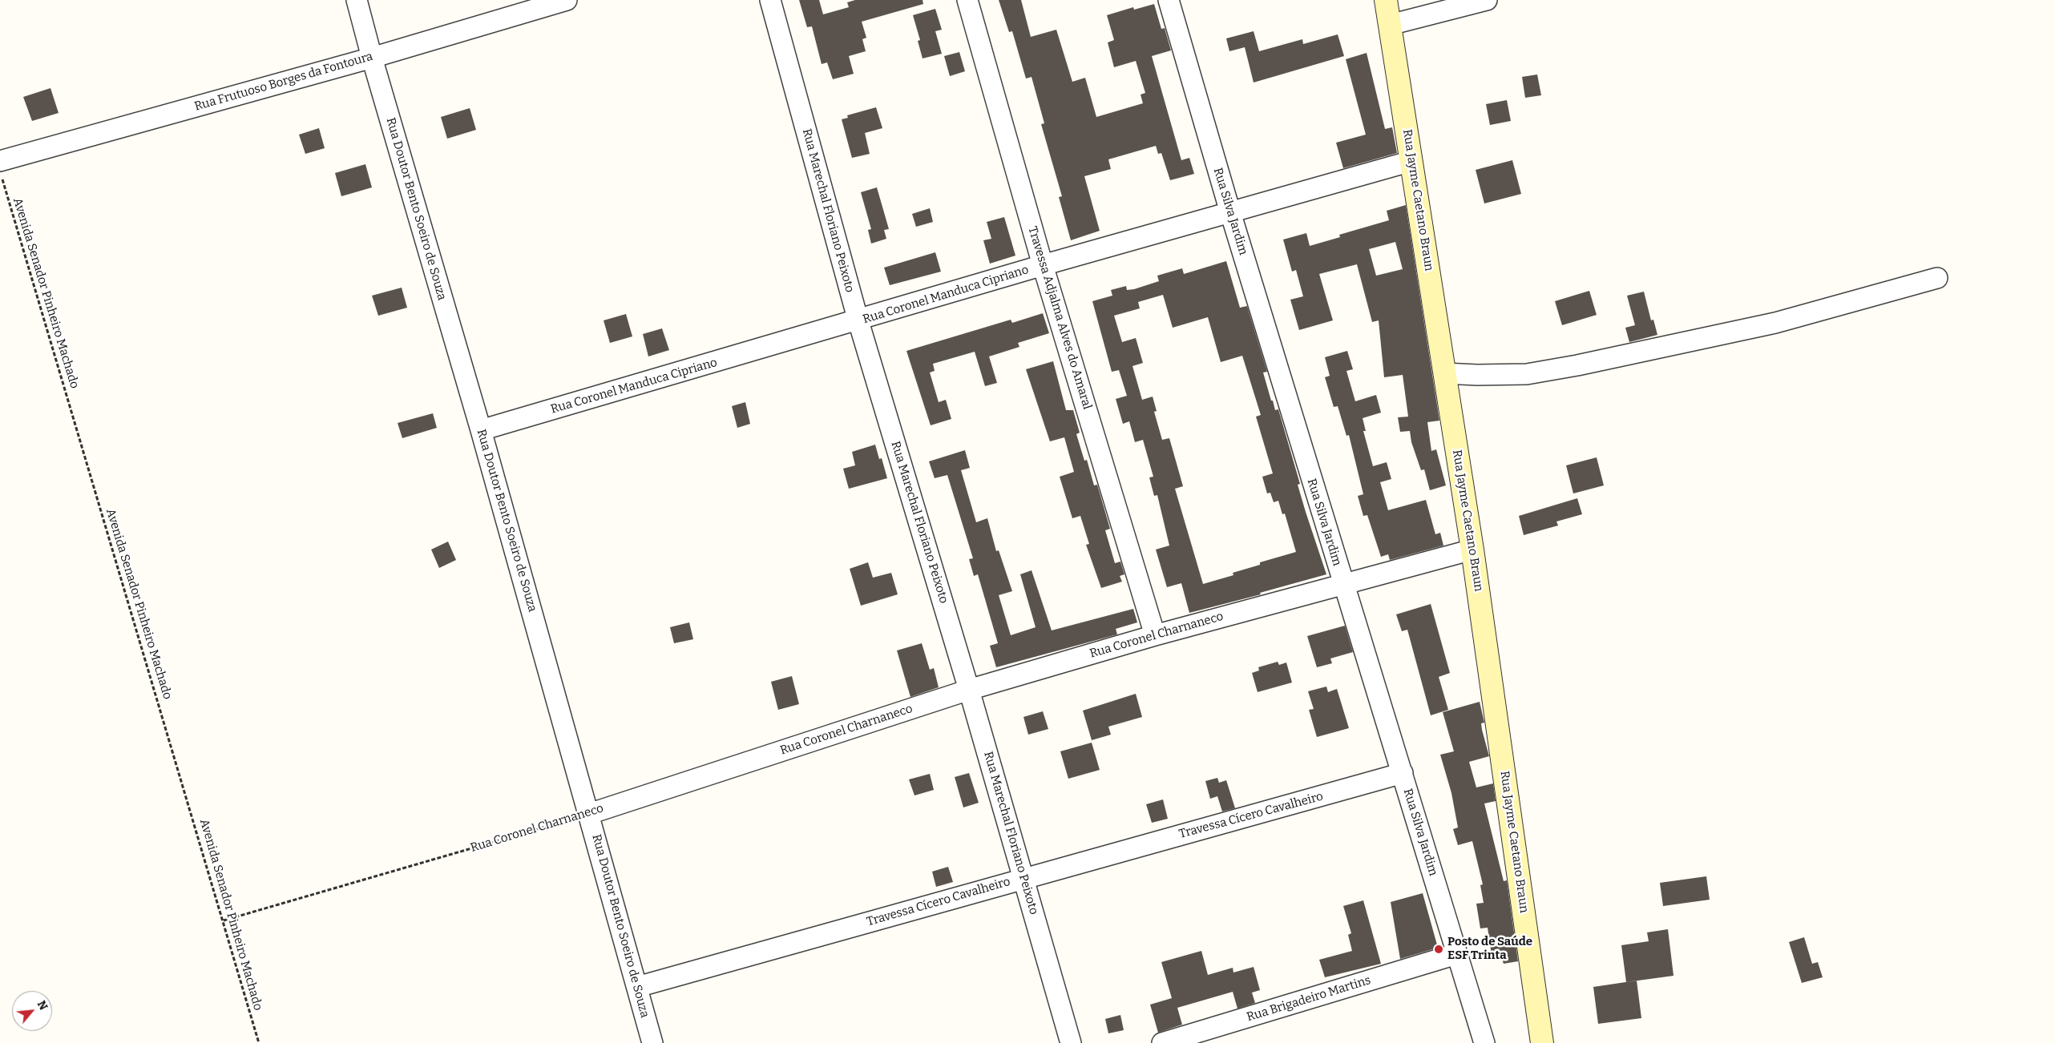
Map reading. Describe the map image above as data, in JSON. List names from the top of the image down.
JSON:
{
  "streets": {
    "street": [
      "Rua Frutuoso Borges da Fontoura",
      "Rua Jayme Caetano Braun",
      "Rua Doutor Bento Soeiro de Souza",
      "Rua Marechal Floriano Peixoto",
      "Rua Silva Jardim",
      "Rua Coronel Manduca Cipriano",
      "Travessa Adjalma Alves do Amaral",
      "Rua Coronel Charnaneco",
      "Travessa Cícero Cavalheiro",
      "Rua Brigadeiro Martins"
    ],
    "path": ["Avenida Senador Pinheiro Machado"]
  },
  "crossings": [
    ["Rua Frutuoso Borges da Fontoura", "Rua Doutor Bento Soeiro de Souza"],
    ["Rua Frutuoso Borges da Fontoura", "Avenida Senador Pinheiro Machado"],
    ["Rua Jayme Caetano Braun", "Rua Coronel Manduca Cipriano"],
    ["Rua Jayme Caetano Braun", "Rua Coronel Charnaneco"],
    ["Rua Doutor Bento Soeiro de Souza", "Rua Coronel Manduca Cipriano"],
    ["Rua Doutor Bento Soeiro de Souza", "Rua Coronel Charnaneco"],
    ["Rua Doutor Bento Soeiro de Souza", "Travessa Cícero Cavalheiro"],
    ["Rua Marechal Floriano Peixoto", "Rua Coronel Manduca Cipriano"],
    ["Rua Marechal Floriano Peixoto", "Rua Coronel Charnaneco"],
    ["Rua Marechal Floriano Peixoto", "Travessa Cícero Cavalheiro"],
    ["Rua Silva Jardim", "Rua Coronel Manduca Cipriano"],
    ["Rua Silva Jardim", "Rua Coronel Charnaneco"],
    ["Rua Silva Jardim", "Travessa Cícero Cavalheiro"],
    ["Rua Silva Jardim", "Rua Brigadeiro Martins"],
    ["Avenida Senador Pinheiro Machado", "Rua Coronel Charnaneco"],
    ["Rua Coronel Manduca Cipriano", "Travessa Adjalma Alves do Amaral"],
    ["Travessa Adjalma Alves do Amaral", "Rua Coronel Charnaneco"]
  ],
  "places": ["Posto de Saúde ESF Trinta"],
  "north": "top right"
}
